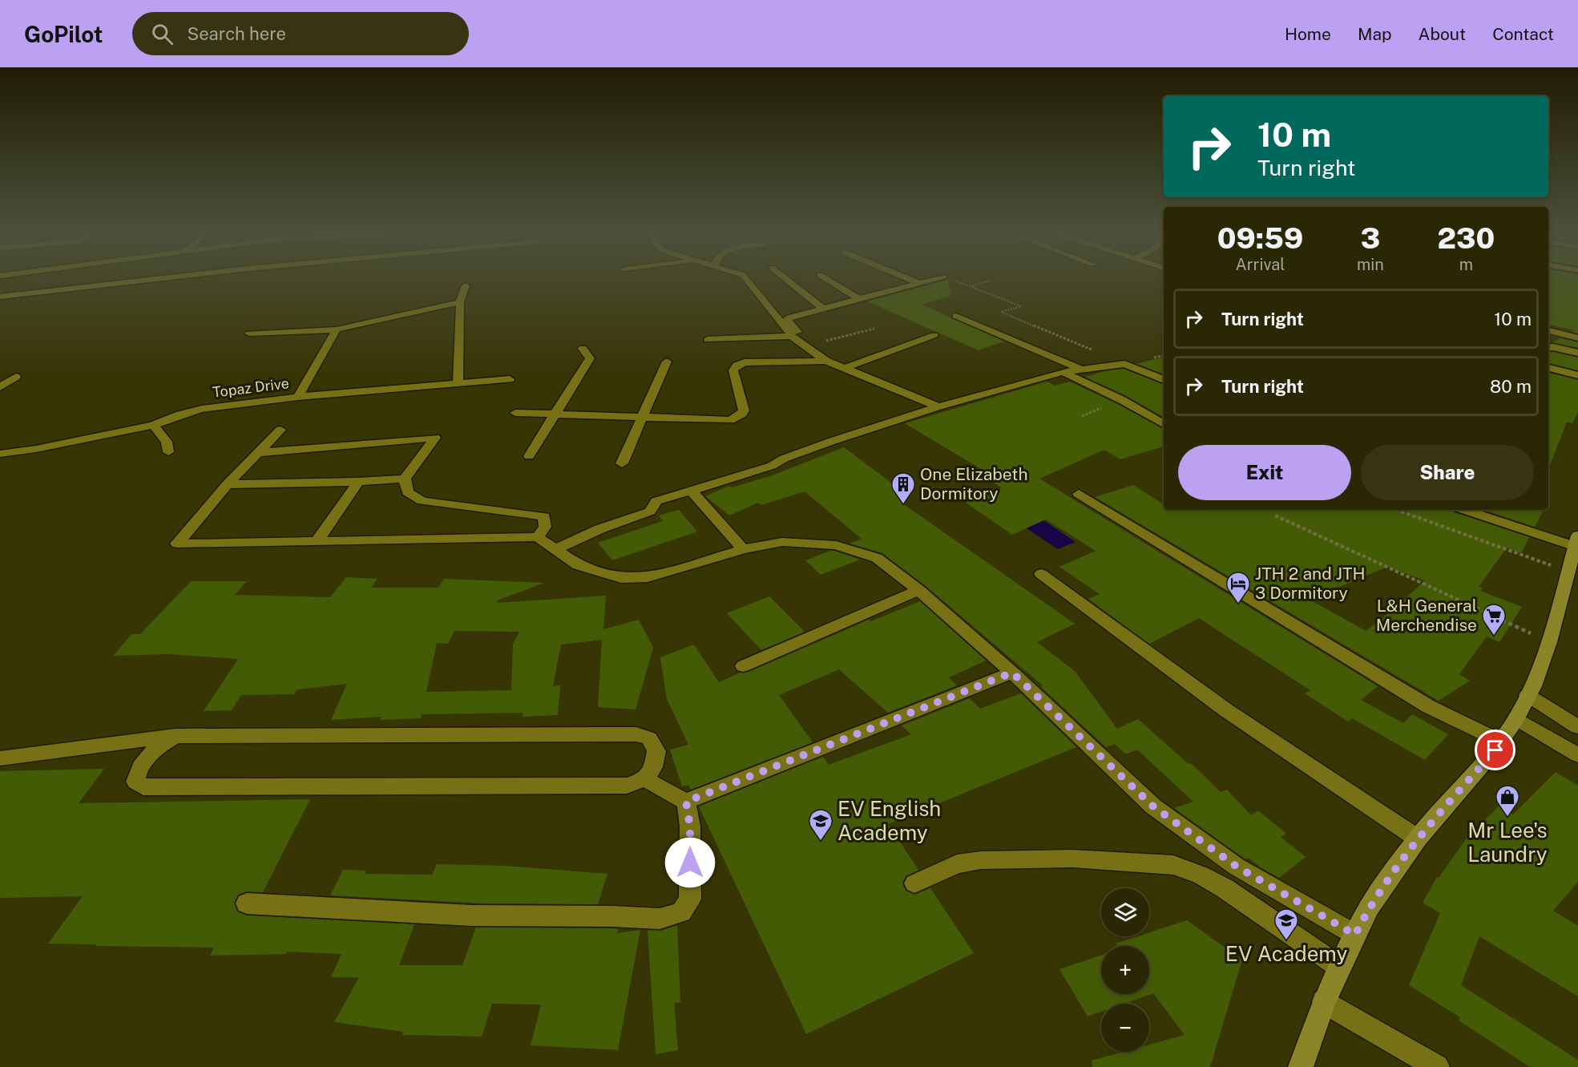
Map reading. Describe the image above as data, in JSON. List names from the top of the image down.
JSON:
{
  "streets": {
    "street": ["Topaz Drive"]
  },
  "places": {
    "building": ["One Elizabeth Dormitory"],
    "hotel": ["JTH 2 and JTH 3 Dormitory"],
    "supermarket": ["L&H General Merchendise"],
    "shop": ["Mr Lee's Laundry"],
    "school or university": ["EV English Academy", "EV Academy"]
  },
  "page": {
    "header": "GoPilot",
    "search": "Search here",
    "nav": [
      "Home",
      "Map",
      "About",
      "Contact"
    ],
    "turn": ["10 m", "Turn right"],
    "eta": [
      "09:59",
      "Arrival",
      "3",
      "min",
      "230",
      "m"
    ],
    "list": [
      {
        "name": "Turn right",
        "value": "10 m"
      },
      {
        "name": "Turn right",
        "value": "80 m"
      }
    ],
    "buttons": ["Exit", "Share"],
    "map_buttons": ["+", "−"]
  }
}
